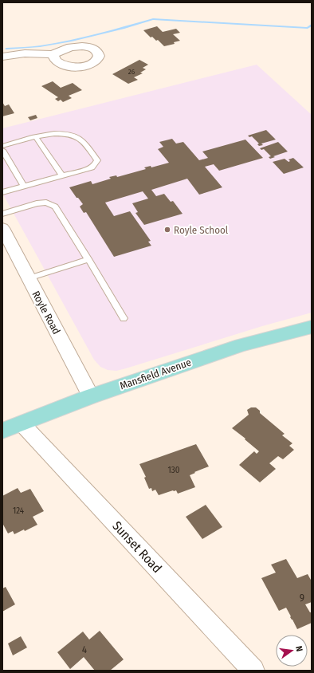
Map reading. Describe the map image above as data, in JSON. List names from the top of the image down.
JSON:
{
  "streets": {
    "main road": ["Mansfield Avenue"],
    "street": ["Royle Road", "Sunset Road"]
  },
  "crossings": [
    ["Royle Road", "Mansfield Avenue"],
    ["Mansfield Avenue", "Sunset Road"]
  ],
  "places": ["Royle School"],
  "house_numbers": [
    "26",
    "130",
    "124",
    "9",
    "4"
  ],
  "north": "right"
}
